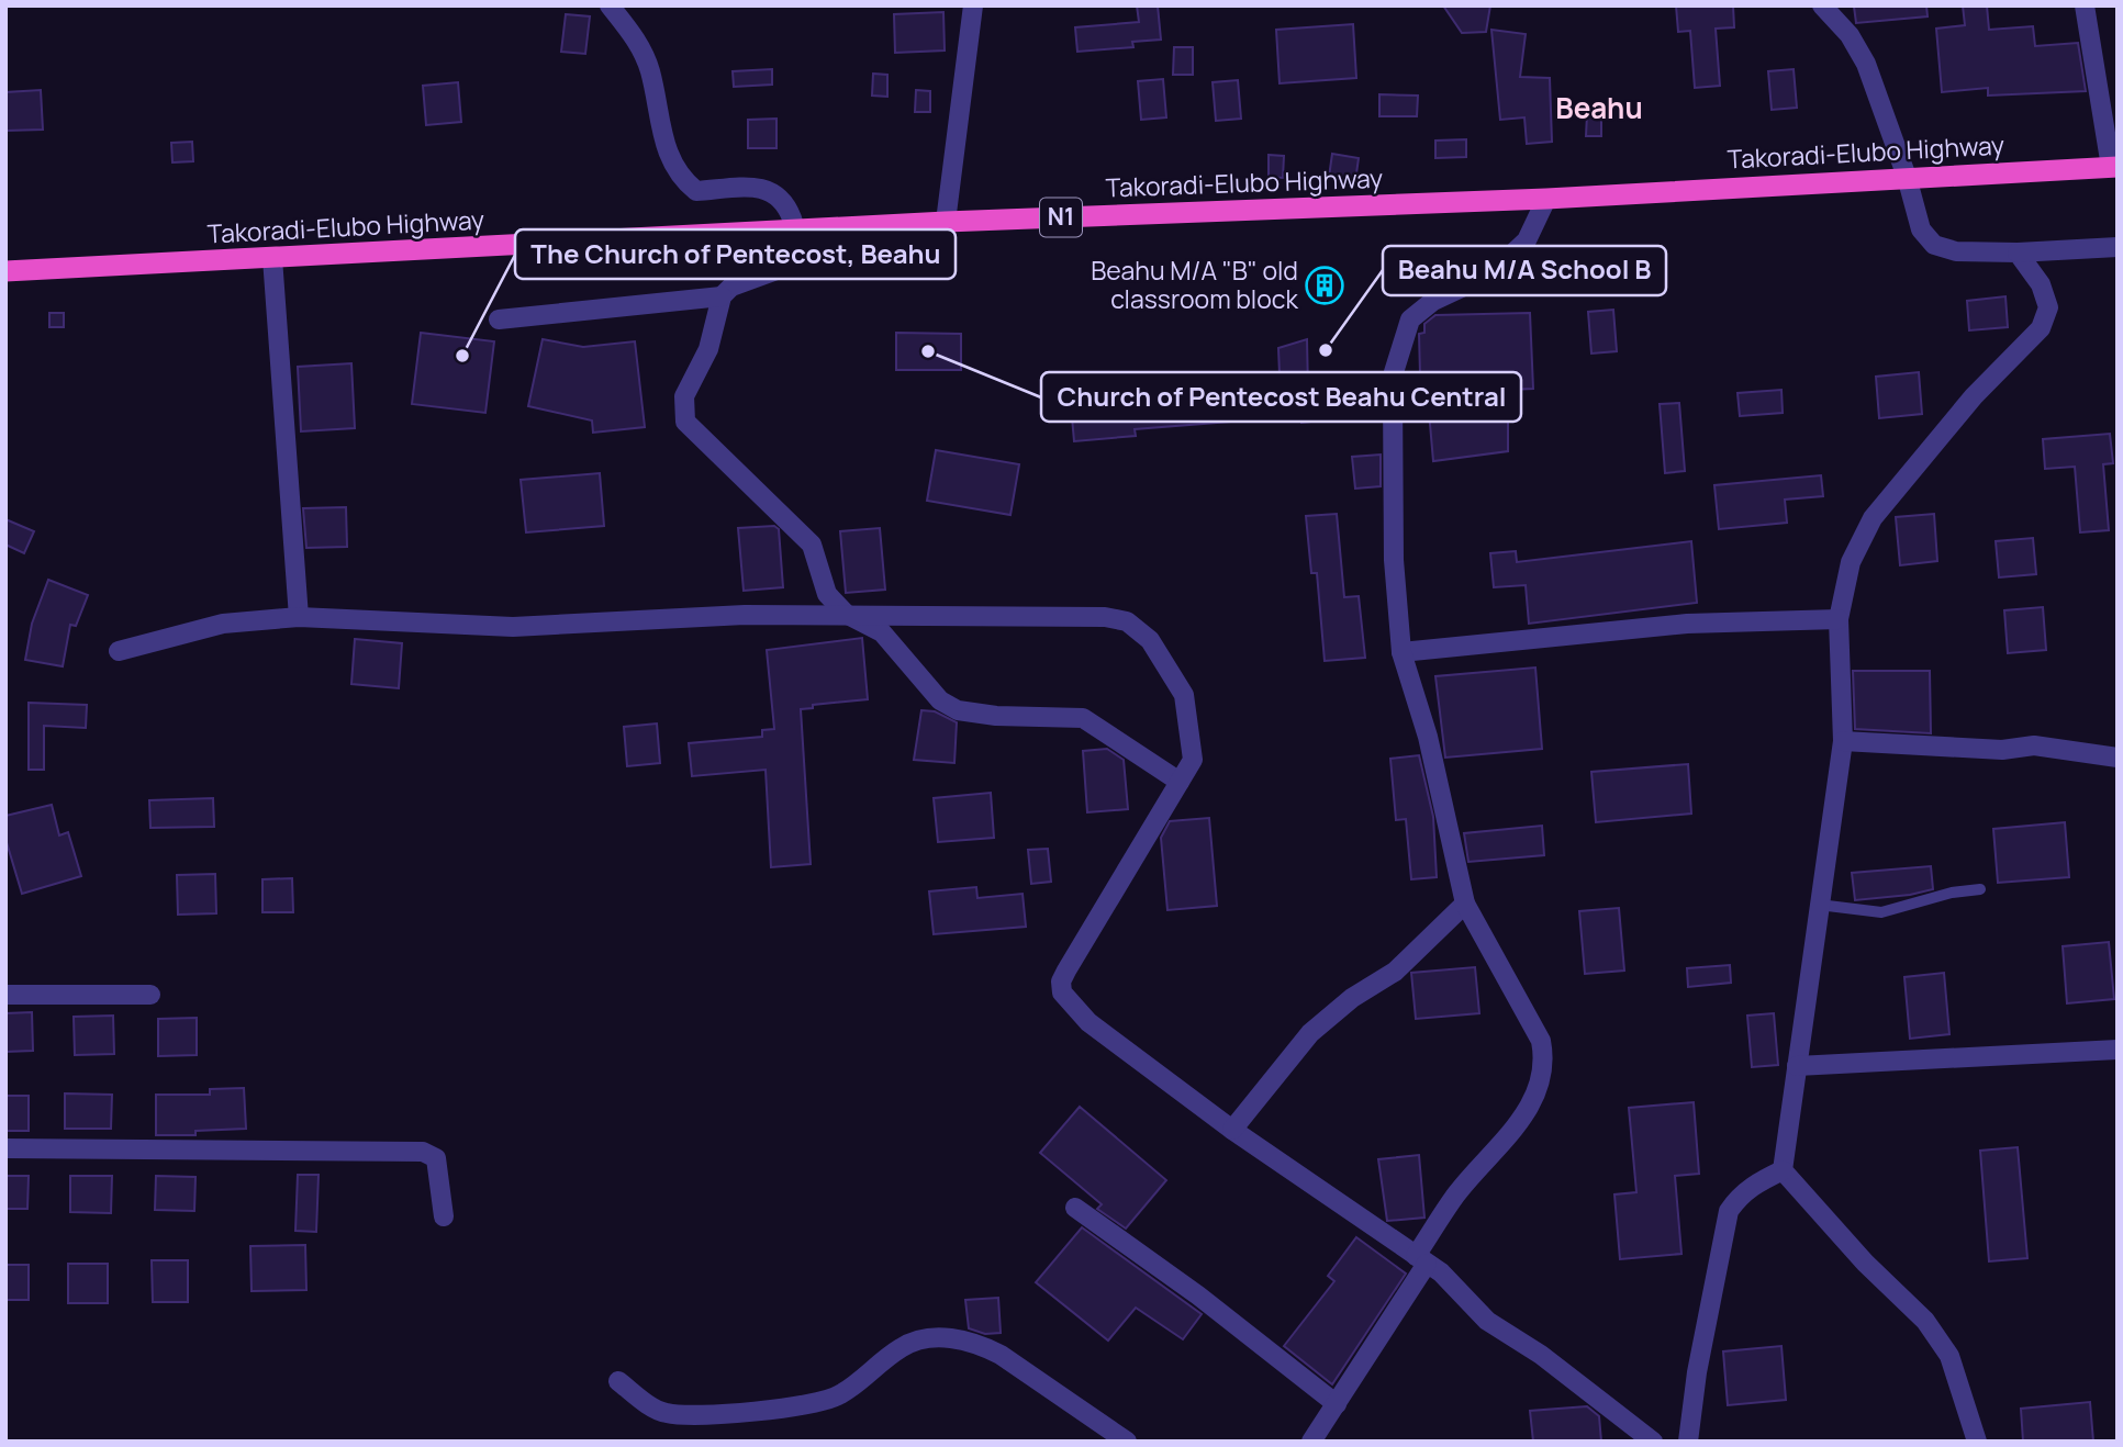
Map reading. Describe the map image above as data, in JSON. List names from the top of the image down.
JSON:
{
  "streets": {
    "highway": ["Takoradi-Elubo Highway", "N1"]
  },
  "districts": ["Beahu"],
  "places": {
    "building": ["Beahu M/A \"B\" old classroom block"],
    "other": ["Beahu M/A School B", "Church of Pentecost Beahu Central", "The Church of Pentecost, Beahu"]
  }
}
